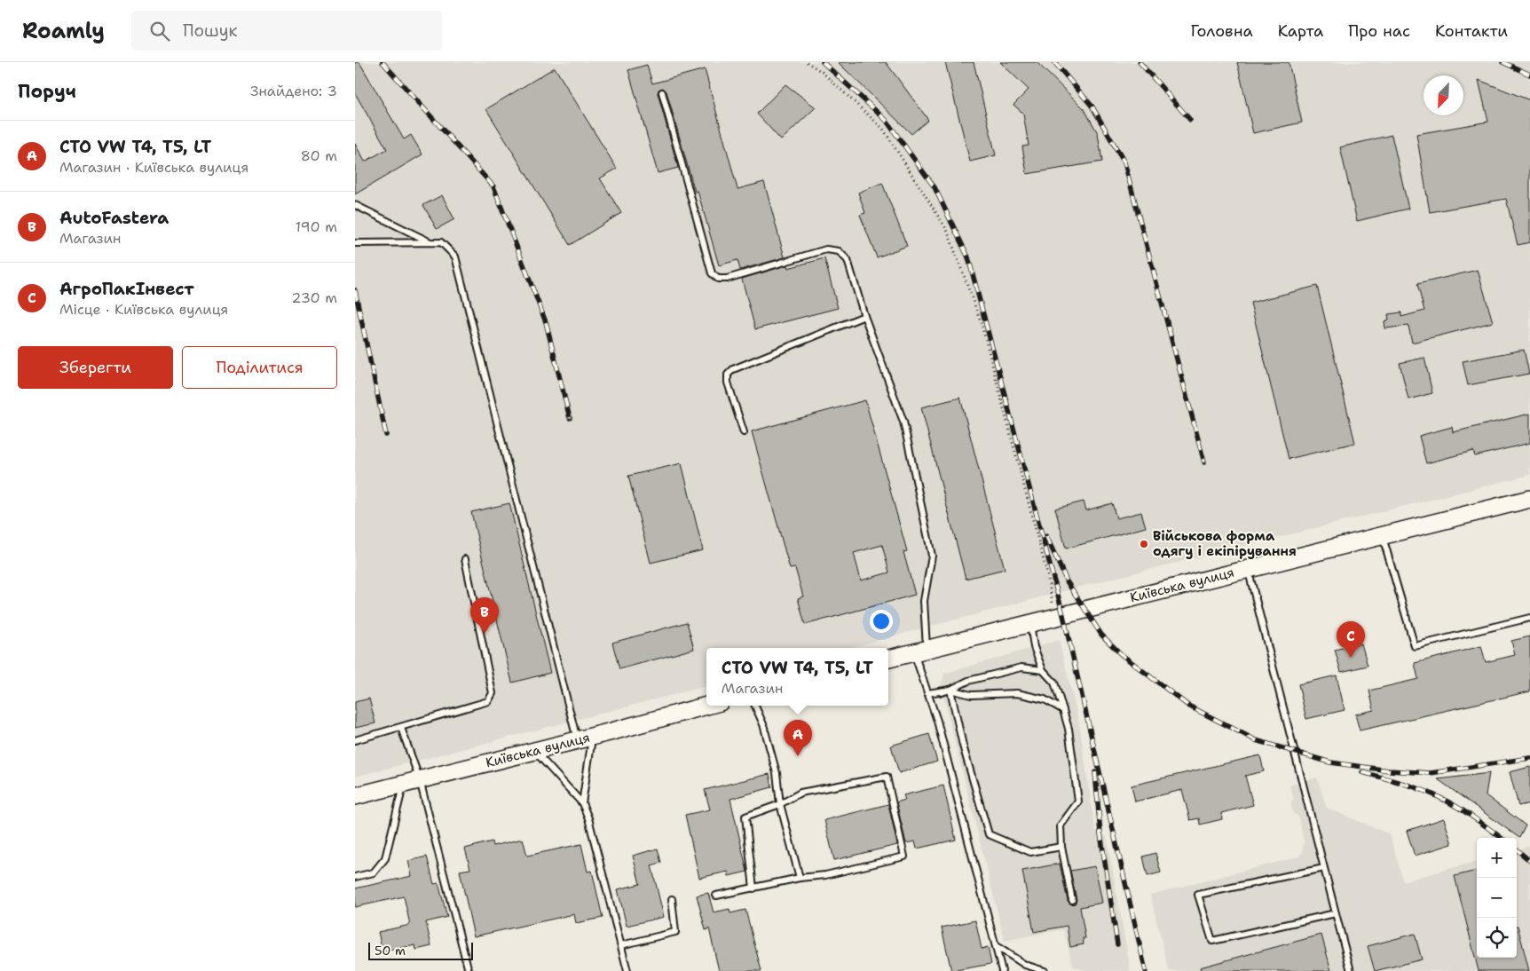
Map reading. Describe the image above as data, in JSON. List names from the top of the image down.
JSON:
{
  "streets": {
    "main road": ["Київська вулиця"]
  },
  "places": ["Військова форма одягу і екіпірування"],
  "scale_bar": "50 m",
  "north": "bottom left",
  "page": {
    "header": "Roamly",
    "search": "Пошук",
    "nav": [
      "Головна",
      "Карта",
      "Про нас",
      "Контакти"
    ],
    "heading": ["Поруч", "Знайдено: 3"],
    "list": [
      {
        "mark": "A",
        "name": "СТО VW T4, T5, LT",
        "note": "Магазин · Київська вулиця",
        "value": "80 m"
      },
      {
        "mark": "B",
        "name": "AutoFastera",
        "note": "Магазин",
        "value": "190 m"
      },
      {
        "mark": "C",
        "name": "АгроПакІнвест",
        "note": "Місце · Київська вулиця",
        "value": "230 m"
      }
    ],
    "buttons": ["Зберегти", "Поділитися"],
    "pins": ["B", "C", "A"],
    "popup": ["СТО VW T4, T5, LT", "Магазин"],
    "map_buttons": ["+", "−"],
    "scale": "50 m"
  }
}
